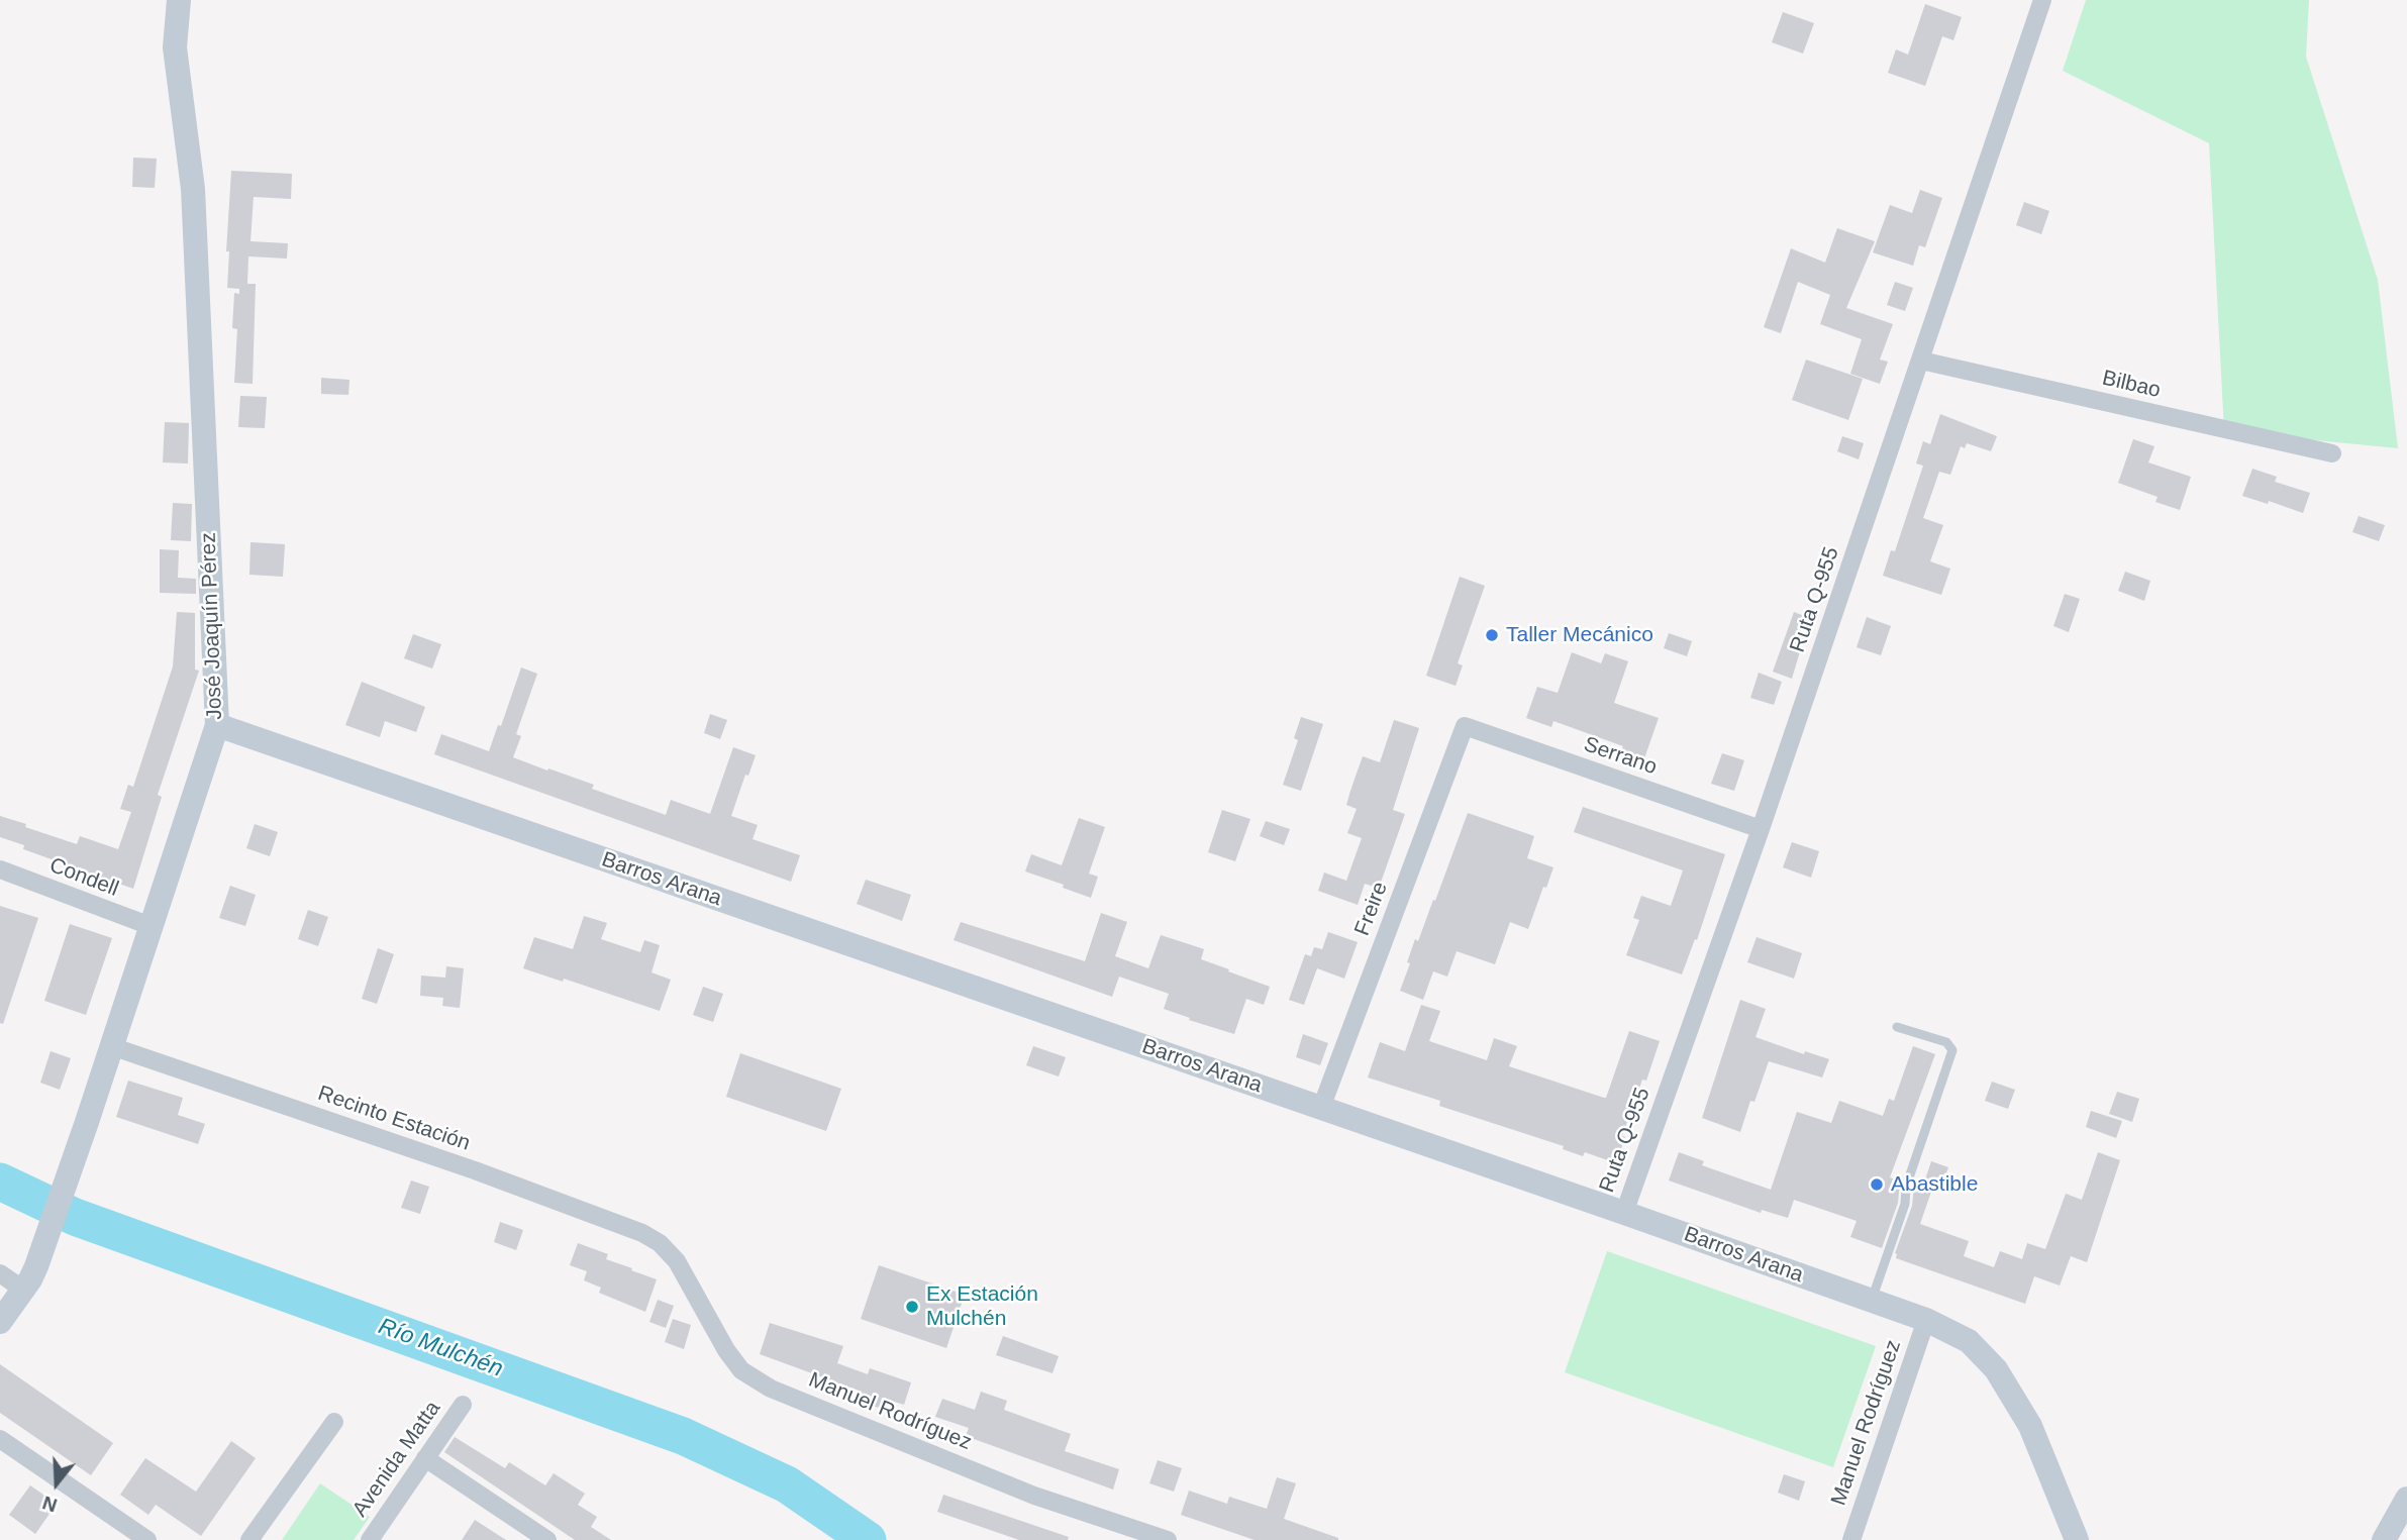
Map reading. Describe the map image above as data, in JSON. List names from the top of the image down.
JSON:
{
  "streets": {
    "main road": ["José Joaquín Pérez", "Barros Arana"],
    "street": [
      "Bilbao",
      "Ruta Q-955",
      "Serrano",
      "Condell",
      "Freire",
      "Recinto Estación",
      "Manuel Rodríguez",
      "Avenida Matta"
    ]
  },
  "crossings": [
    ["Bilbao", "Ruta Q-955"],
    ["Ruta Q-955", "Serrano"],
    ["Ruta Q-955", "Barros Arana"],
    ["José Joaquín Pérez", "Condell"],
    ["José Joaquín Pérez", "Barros Arana"],
    ["José Joaquín Pérez", "Recinto Estación"],
    ["Serrano", "Freire"],
    ["Barros Arana", "Freire"],
    ["Barros Arana", "Manuel Rodríguez"],
    ["Recinto Estación", "Manuel Rodríguez"]
  ],
  "water": ["Río Mulchén"],
  "places": ["Taller Mecánico", "Abastible", "Ex Estación Mulchén"],
  "north": "bottom"
}
